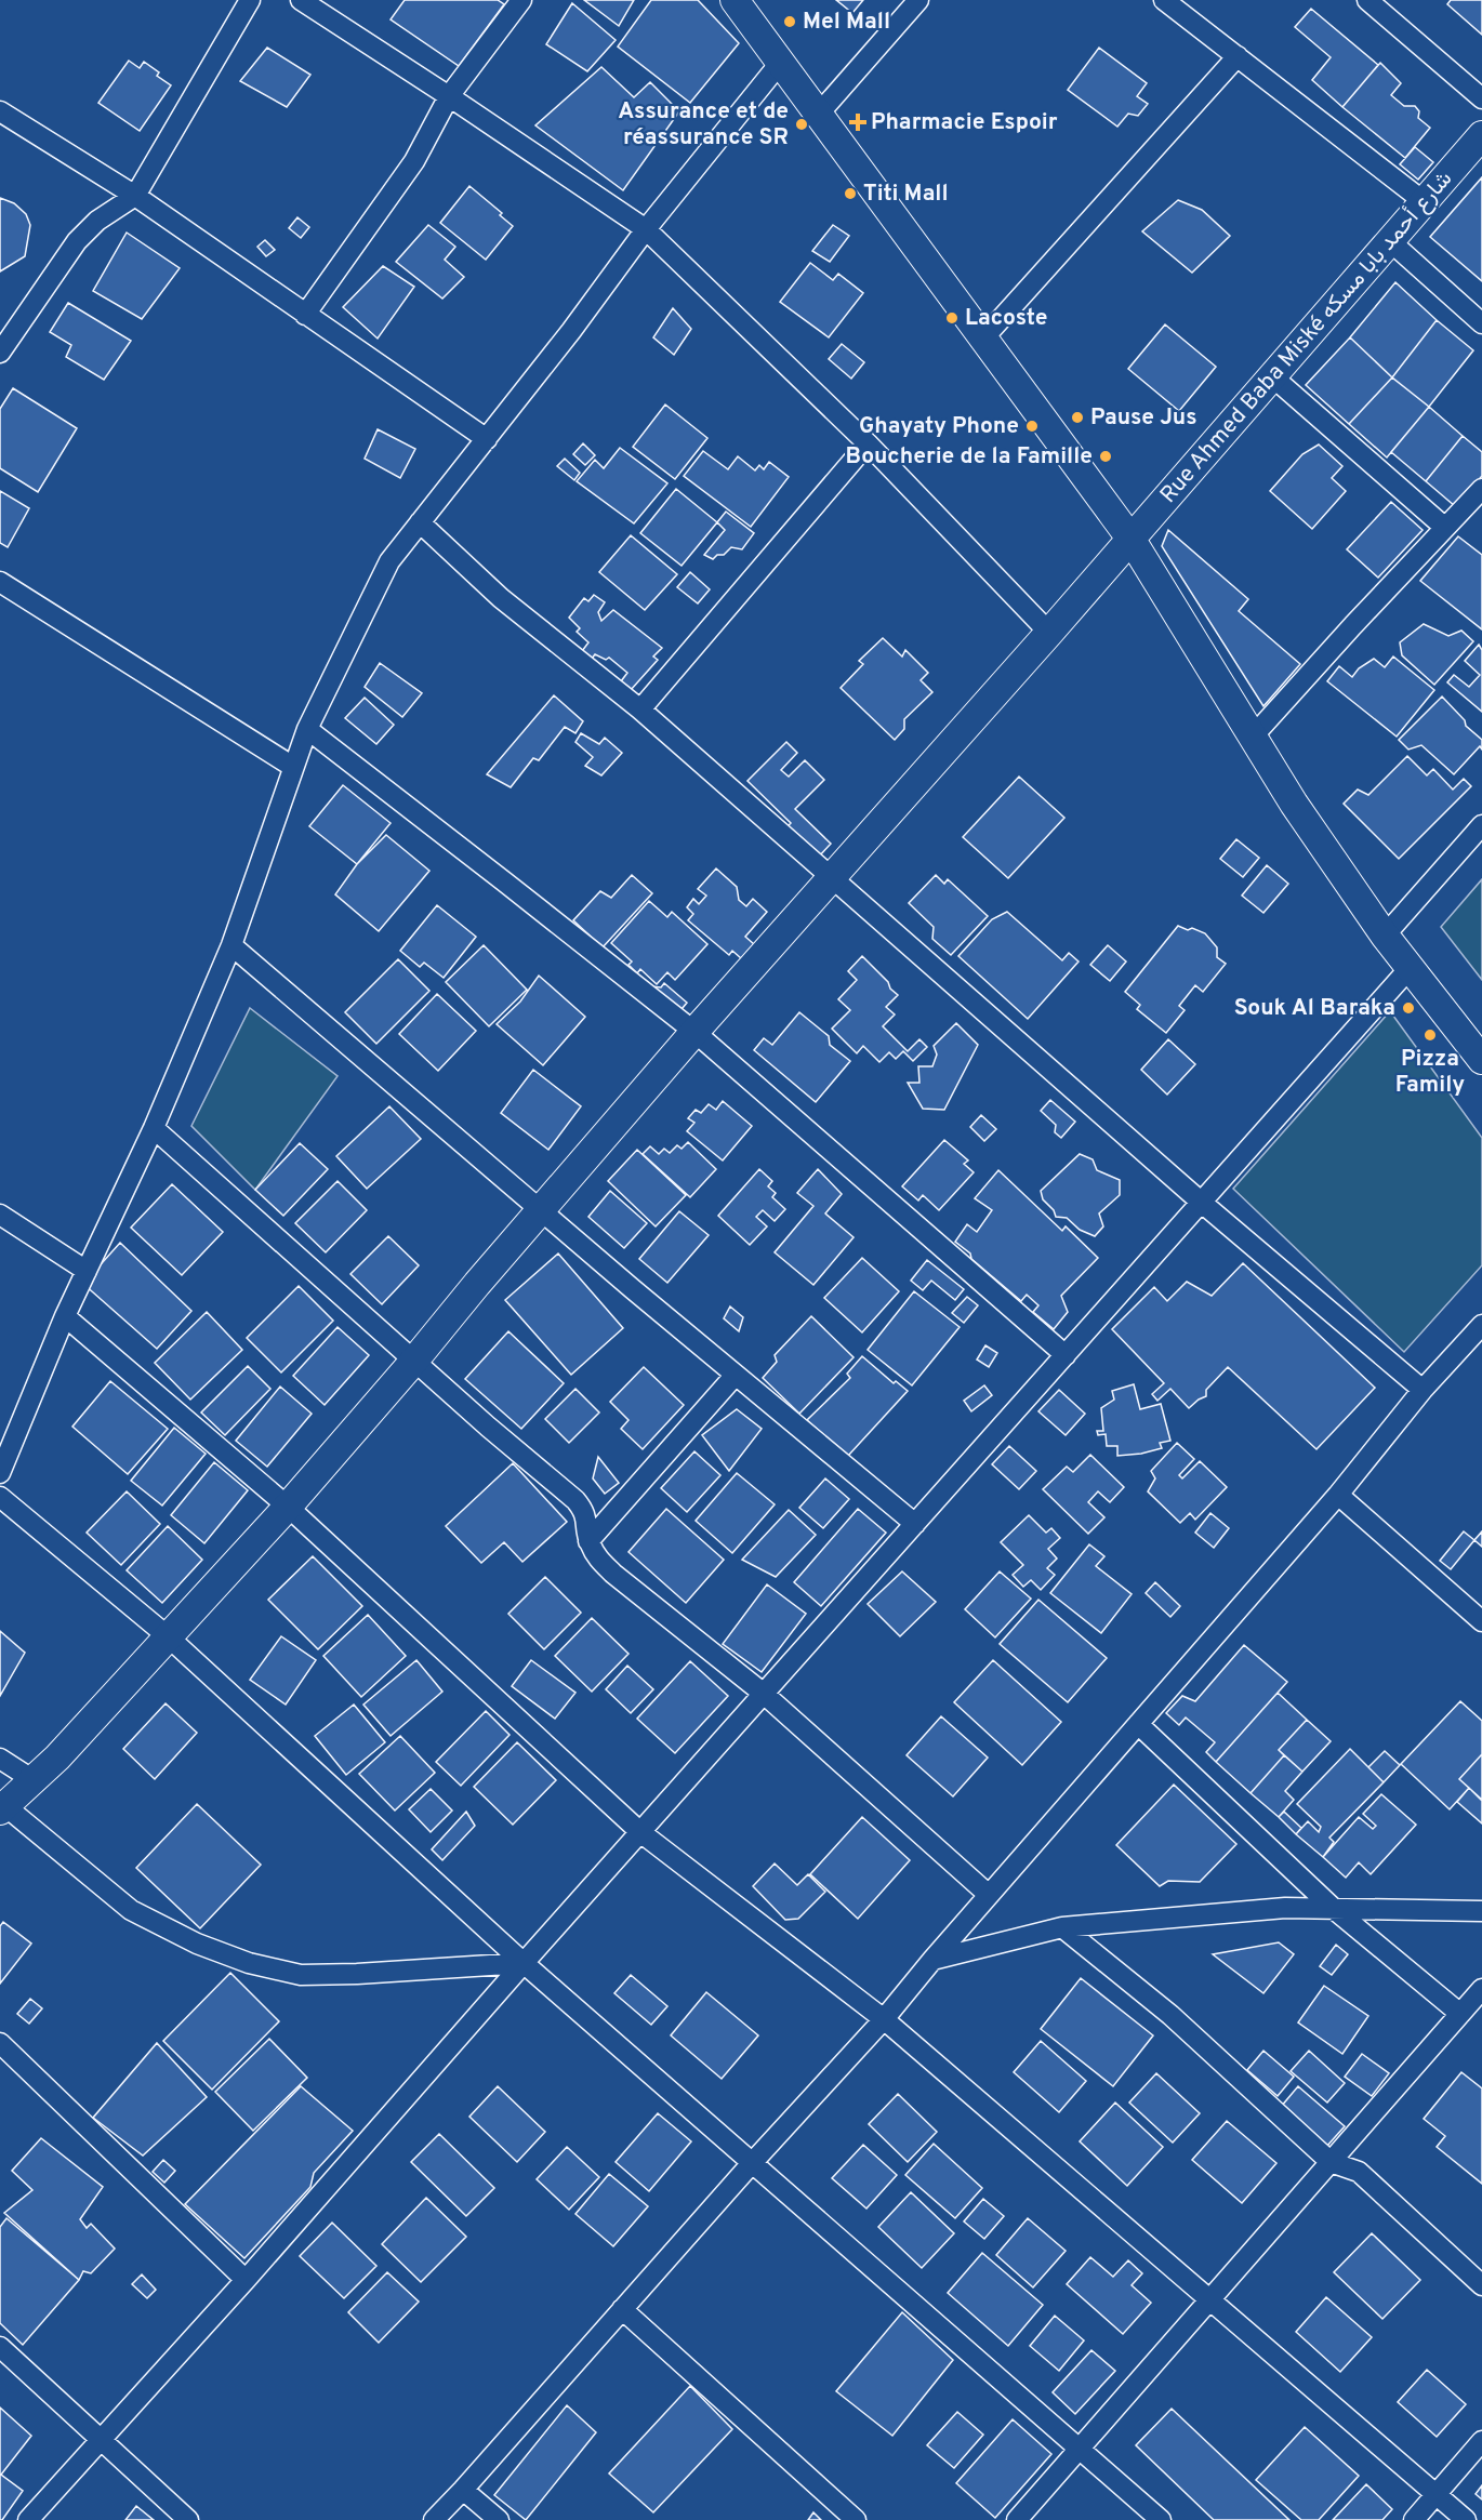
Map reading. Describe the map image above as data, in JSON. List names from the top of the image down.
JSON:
{
  "streets": {
    "street": ["Rue Ahmed Baba Miské شارع أحمد بابا مسكه"]
  },
  "places": {
    "other": [
      "Mel Mall",
      "Assurance et de réassurance SR",
      "Titi Mall",
      "Lacoste",
      "Pause Jus",
      "Ghayaty Phone",
      "Boucherie de la Famille",
      "Souk Al Baraka",
      "Pizza Family"
    ],
    "health": ["Pharmacie Espoir"]
  }
}
